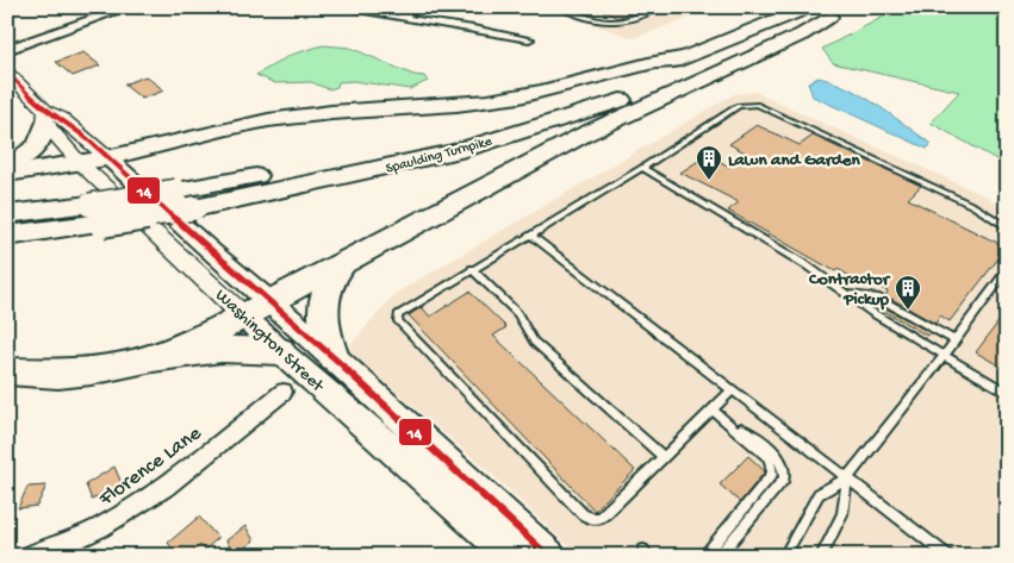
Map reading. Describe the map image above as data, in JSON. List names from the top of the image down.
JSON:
{
  "streets": {
    "highway": ["Spaulding Turnpike"],
    "main road": ["Washington Street"],
    "street": ["Florence Lane"]
  },
  "places": {
    "building": ["Lawn and Garden", "Contractor Pickup"]
  },
  "lines": ["transit line 14"]
}
